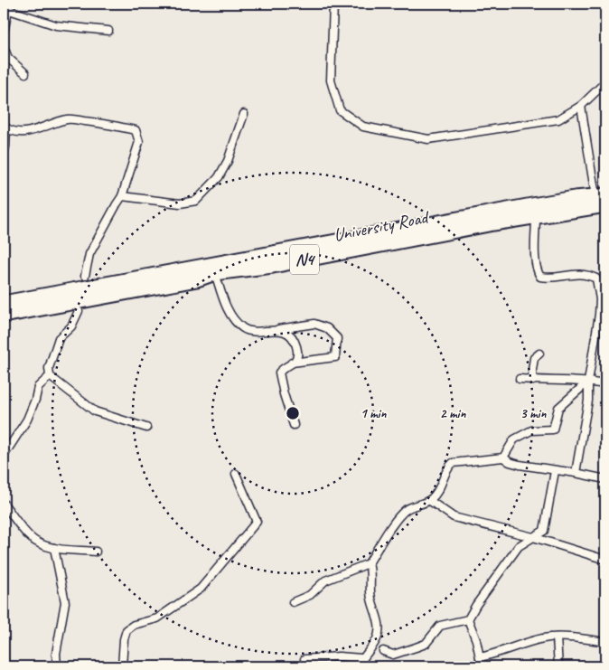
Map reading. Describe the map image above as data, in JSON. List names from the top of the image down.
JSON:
{
  "streets": {
    "highway": ["University Road", "N4"]
  },
  "rings": ["1 min", "2 min", "3 min"]
}
